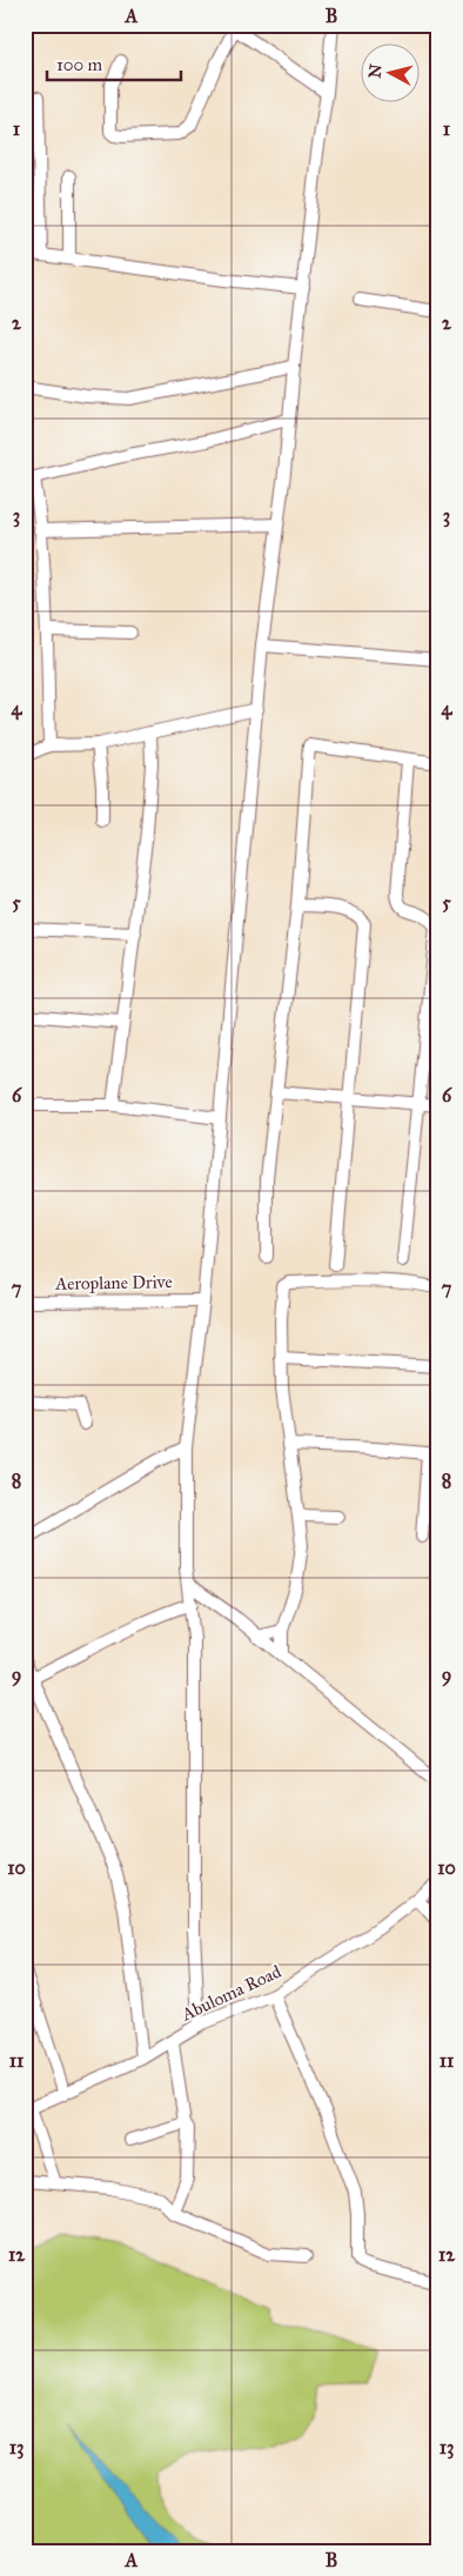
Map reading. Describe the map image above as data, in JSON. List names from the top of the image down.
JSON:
{
  "streets": {
    "street": ["Aeroplane Drive", "Abuloma Road"]
  },
  "scale_bar": "100 m",
  "north": "left",
  "grid": {
    "columns": ["A", "B"],
    "rows": [
      "1",
      "2",
      "3",
      "4",
      "5",
      "6",
      "7",
      "8",
      "9",
      "10",
      "11",
      "12",
      "13"
    ]
  }
}
